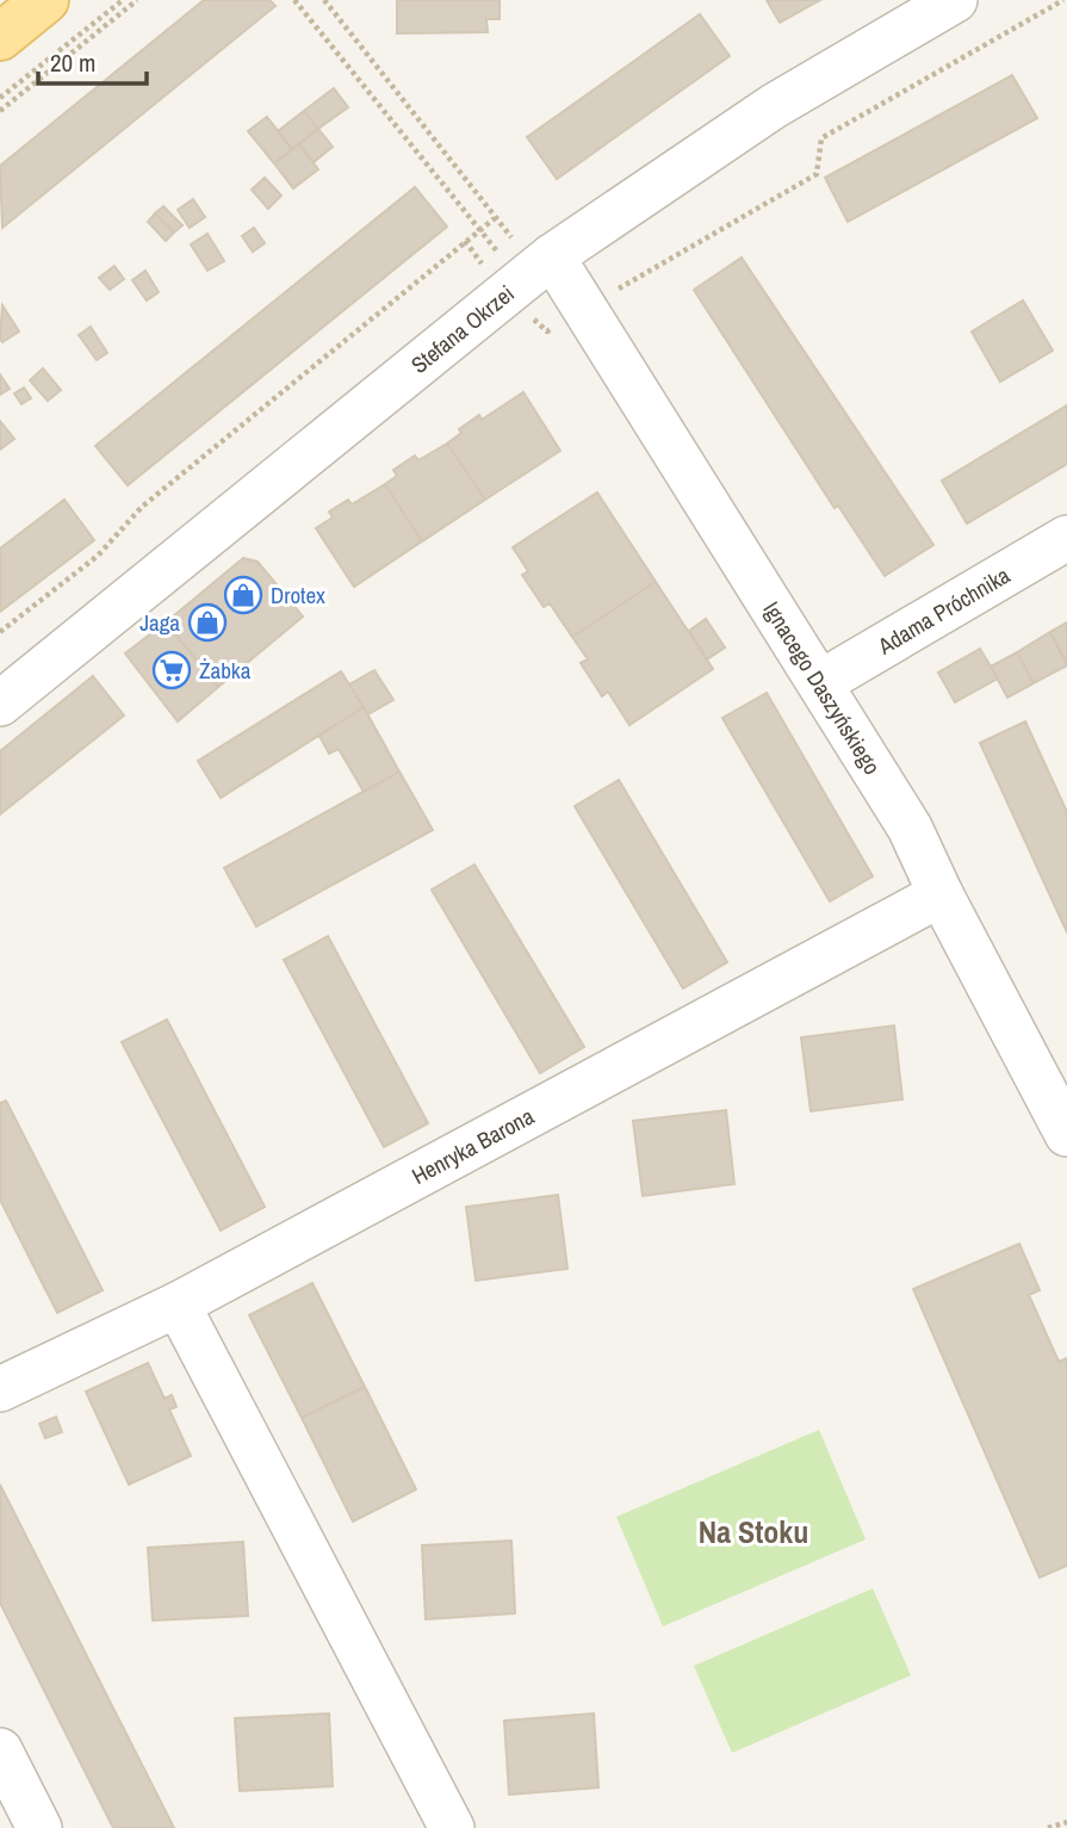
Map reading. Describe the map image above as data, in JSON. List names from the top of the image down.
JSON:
{
  "streets": {
    "street": [
      "Stefana Okrzei",
      "Adama Próchnika",
      "Ignacego Daszyńskiego",
      "Henryka Barona"
    ]
  },
  "crossings": [
    ["Stefana Okrzei", "Ignacego Daszyńskiego"],
    ["Adama Próchnika", "Ignacego Daszyńskiego"],
    ["Ignacego Daszyńskiego", "Henryka Barona"]
  ],
  "districts": ["Na Stoku"],
  "places": {
    "shop": ["Drotex", "Jaga"],
    "supermarket": ["Żabka"]
  },
  "scale_bar": "20 m"
}
